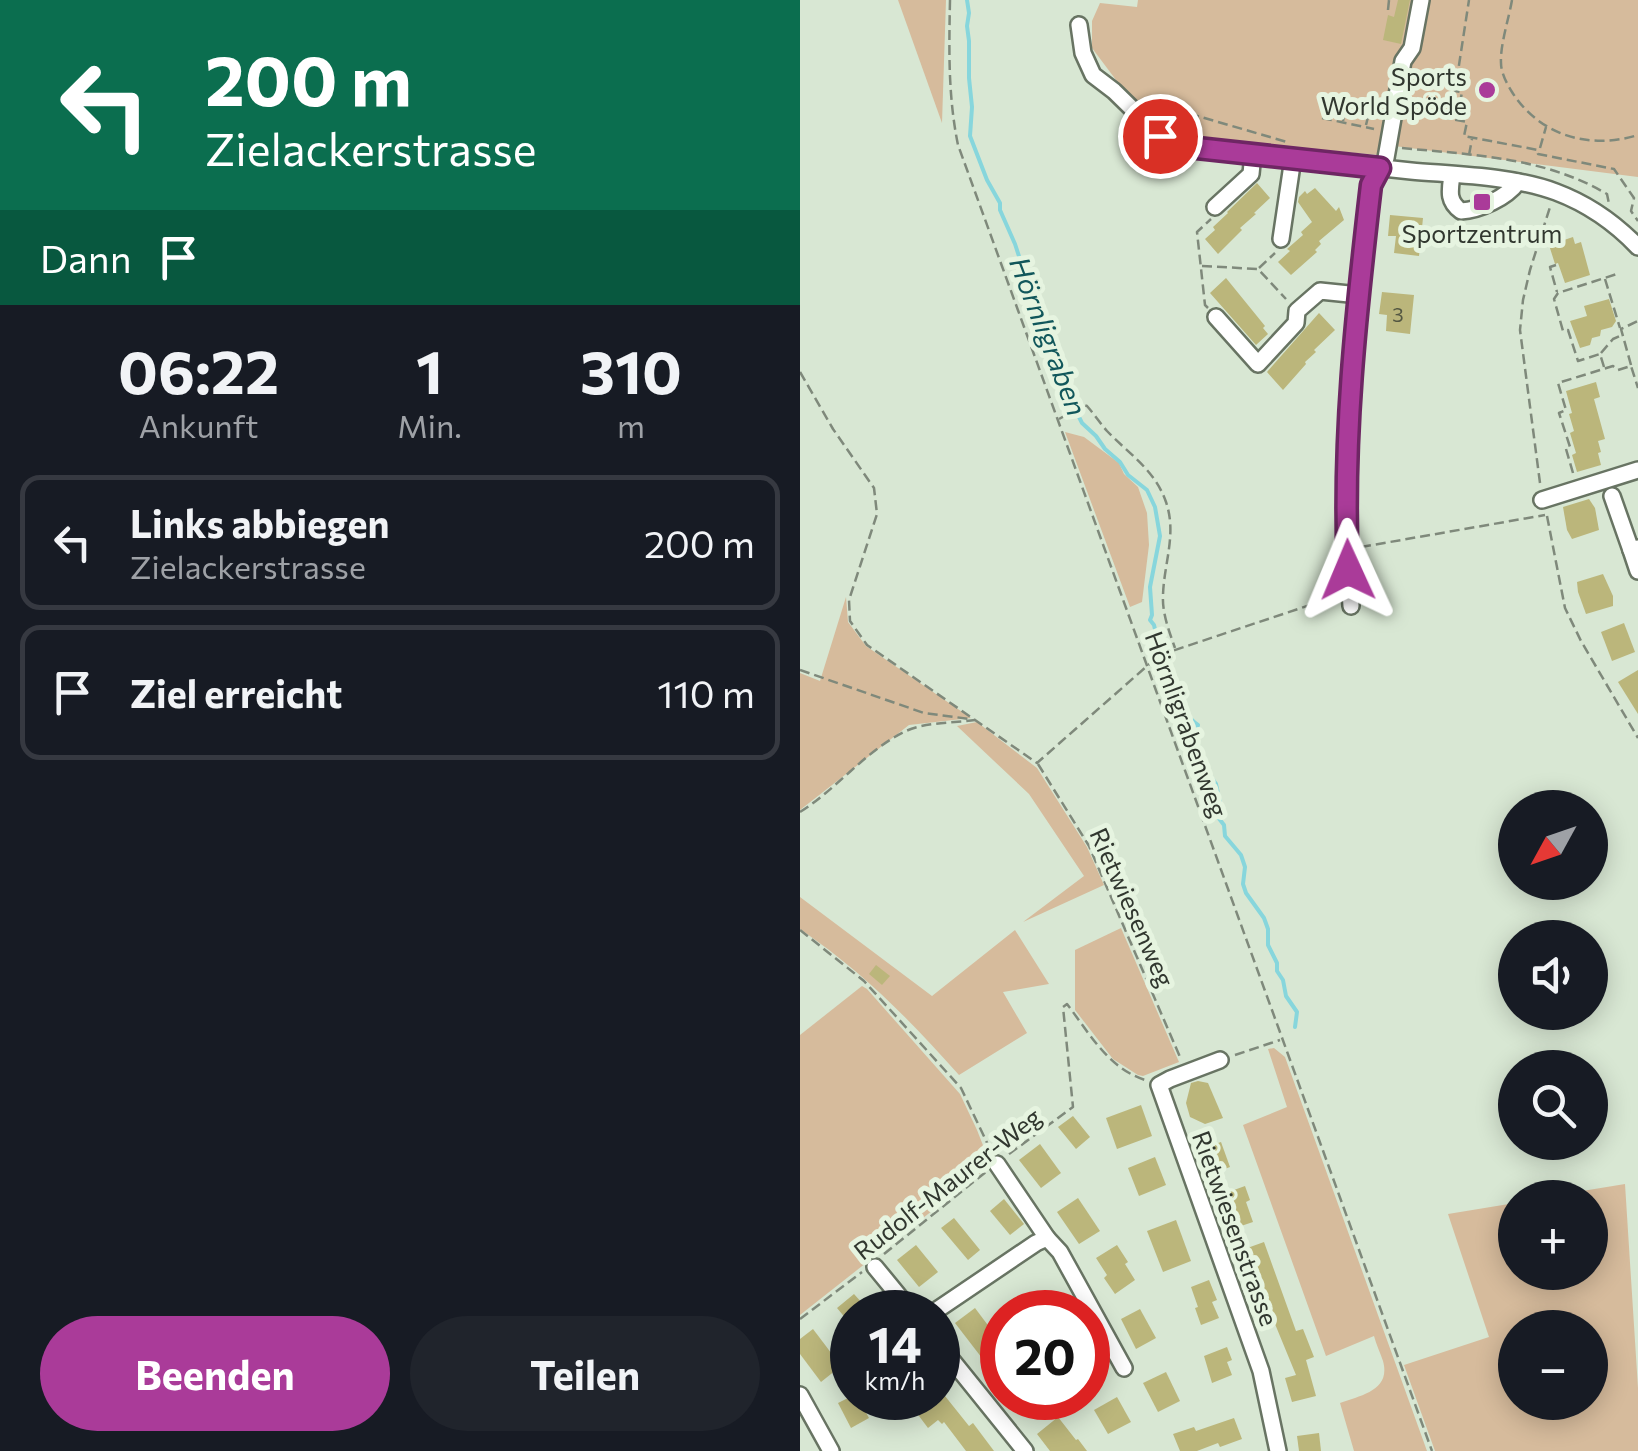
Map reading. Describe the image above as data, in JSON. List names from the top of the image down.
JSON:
{
  "streets": {
    "street": ["Rietwiesenstrasse"],
    "path": ["Hörnligrabenweg", "Rietwiesenweg", "Rudolf-Maurer-Weg"]
  },
  "crossings": [
    ["Rudolf-Maurer-Weg", "Rietwiesenstrasse"]
  ],
  "water": ["Hörnligraben"],
  "places": {
    "other": ["Sports World Spöde"],
    "transit": ["Sportzentrum"]
  },
  "house_numbers": ["3"],
  "north": "bottom left",
  "page": {
    "turn": ["200 m", "Zielackerstrasse"],
    "then": "Dann",
    "eta": [
      "06:22",
      "Ankunft",
      "1",
      "Min.",
      "310",
      "m"
    ],
    "list": [
      {
        "name": "Links abbiegen",
        "note": "Zielackerstrasse",
        "value": "200 m"
      },
      {
        "name": "Ziel erreicht",
        "value": "110 m"
      }
    ],
    "map_buttons": ["+", "−"],
    "speed": "14 km/h",
    "limit": "20",
    "buttons": ["Beenden", "Teilen"]
  }
}
